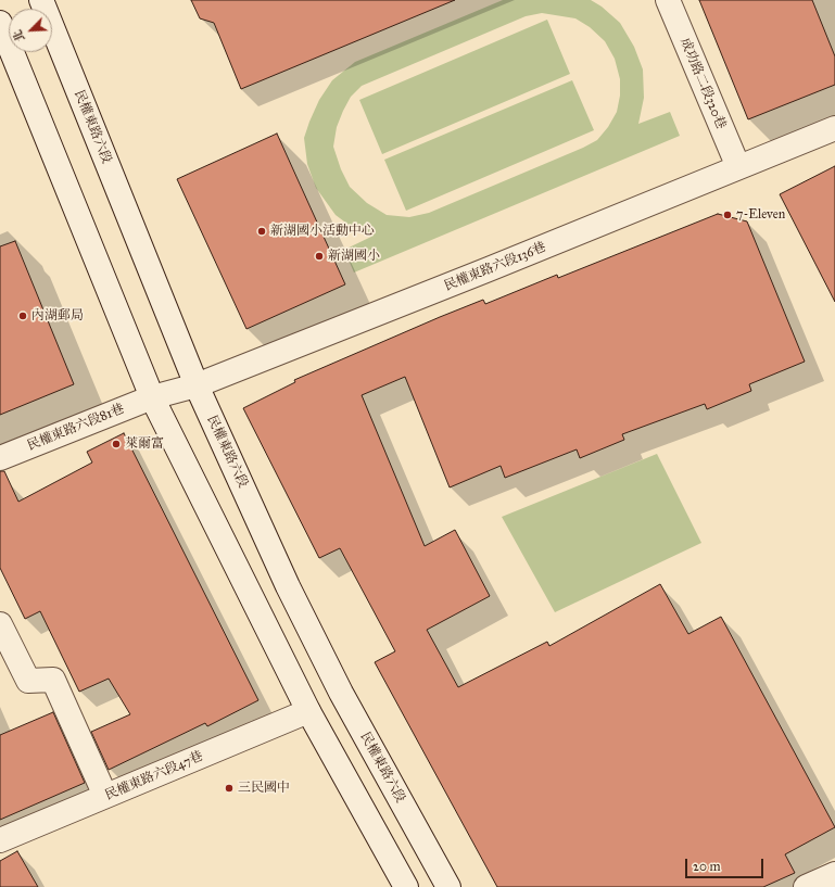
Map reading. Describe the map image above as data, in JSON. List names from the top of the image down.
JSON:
{
  "streets": {
    "main road": [
      "成功路二段320巷",
      "民權東路六段",
      "民權東路六段136巷",
      "民權東路六段81巷",
      "民權東路六段47巷"
    ]
  },
  "crossings": [
    ["成功路二段320巷", "民權東路六段136巷"],
    ["民權東路六段", "民權東路六段136巷"],
    ["民權東路六段136巷", "民權東路六段81巷"]
  ],
  "places": [
    "7-Eleven",
    "新湖國小活動中心",
    "新湖國小",
    "內湖郵局",
    "萊爾富",
    "三民國中"
  ],
  "scale_bar": "20 m",
  "north": "bottom left"
}
